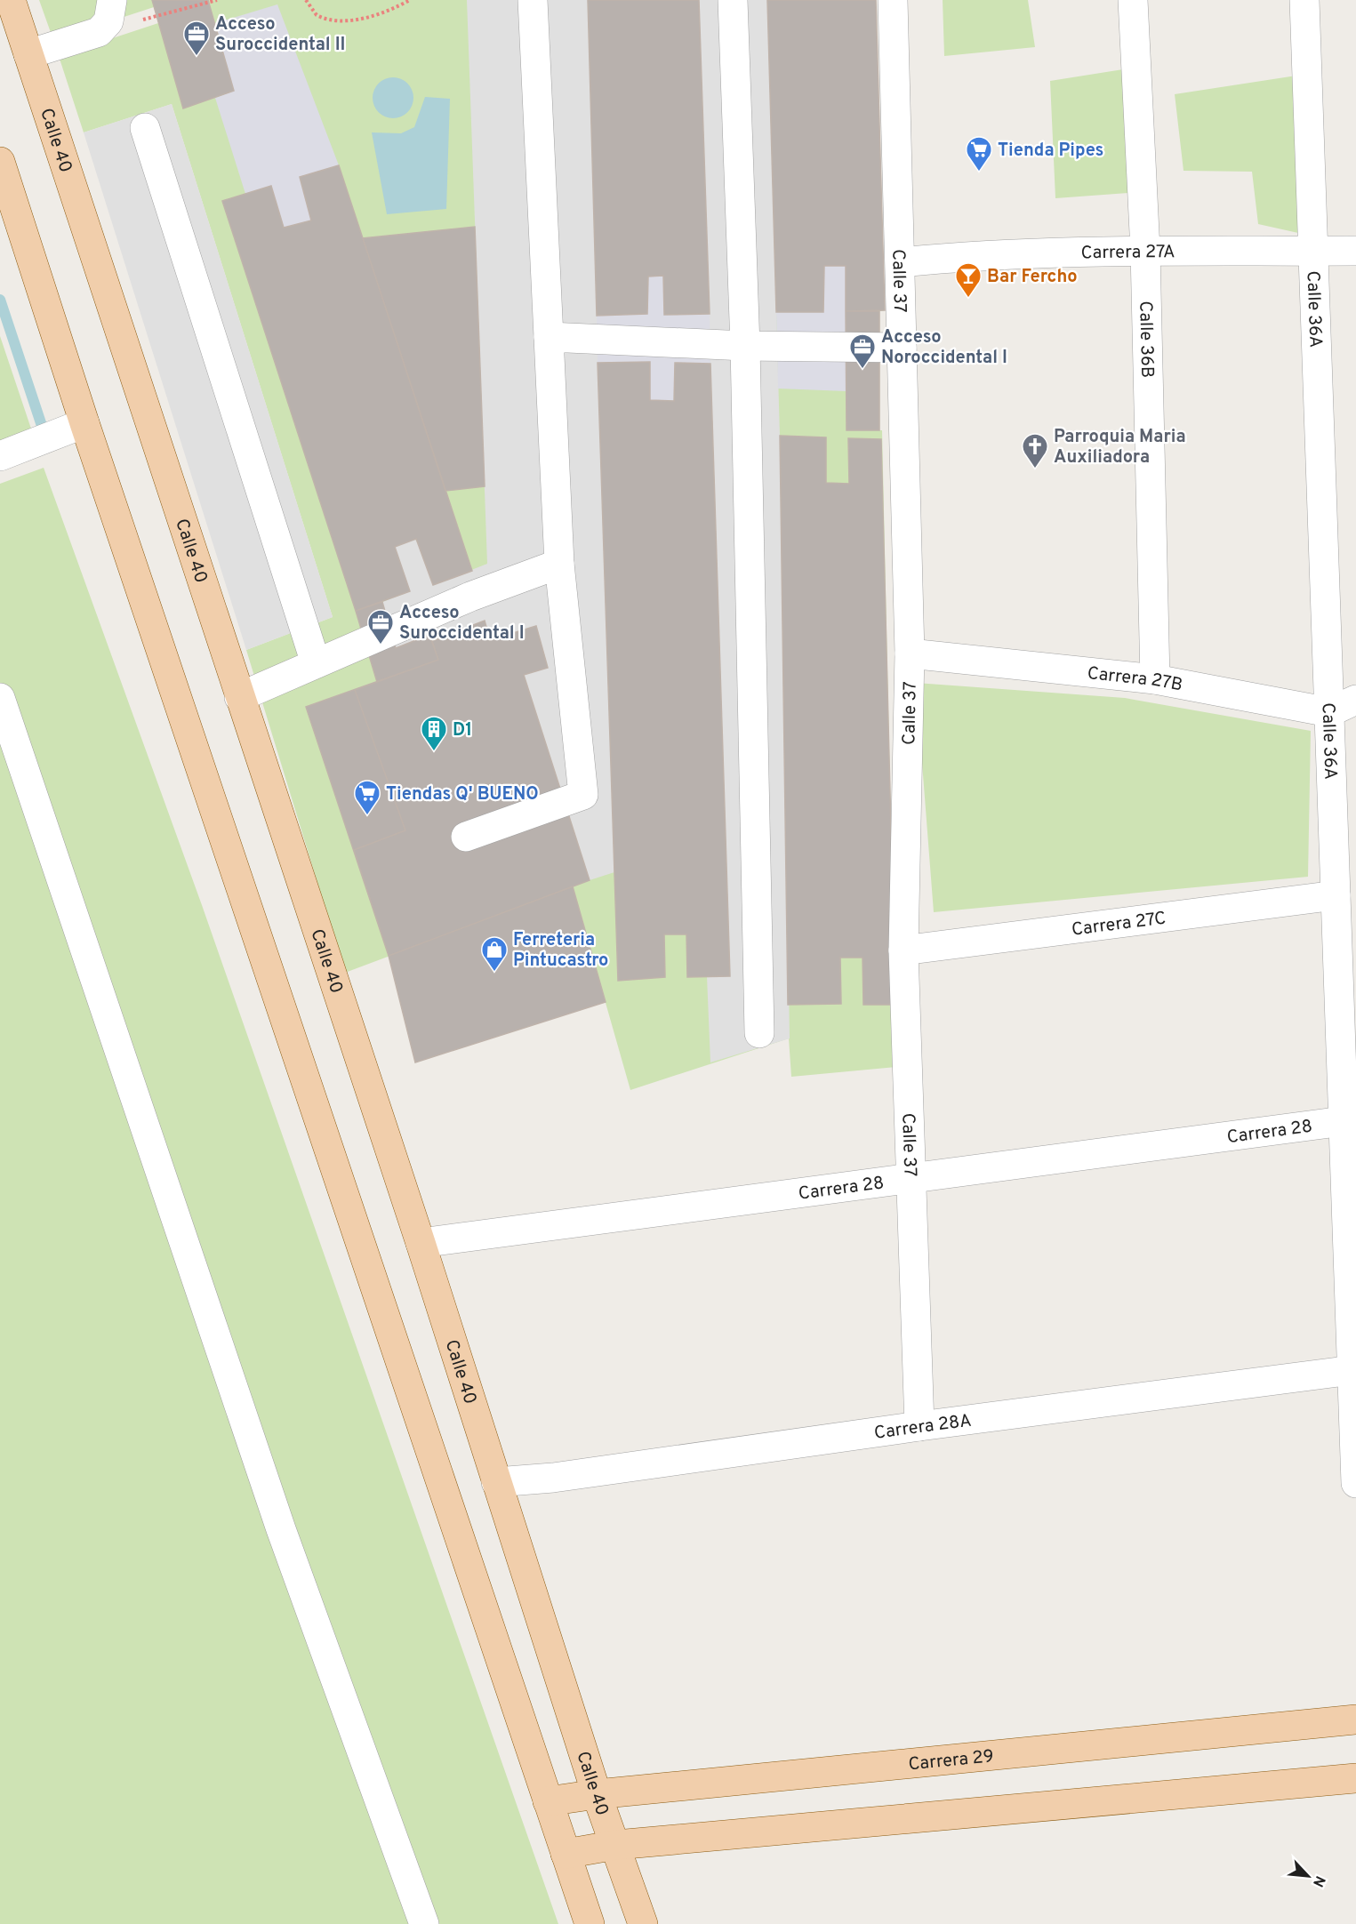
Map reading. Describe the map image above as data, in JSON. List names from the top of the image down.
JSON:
{
  "streets": {
    "main road": ["Calle 40", "Carrera 29"],
    "street": [
      "Carrera 27A",
      "Calle 37",
      "Calle 36A",
      "Calle 36B",
      "Carrera 27B",
      "Carrera 27C",
      "Carrera 28",
      "Carrera 28A"
    ]
  },
  "crossings": [
    ["Calle 40", "Carrera 28"],
    ["Calle 40", "Carrera 28A"],
    ["Calle 40", "Carrera 29"],
    ["Carrera 27A", "Calle 37"],
    ["Carrera 27A", "Calle 36A"],
    ["Carrera 27A", "Calle 36B"],
    ["Calle 37", "Carrera 27B"],
    ["Calle 37", "Carrera 27C"],
    ["Calle 37", "Carrera 28"],
    ["Calle 37", "Carrera 28A"],
    ["Calle 36A", "Carrera 27B"],
    ["Calle 36A", "Carrera 27C"],
    ["Calle 36A", "Carrera 28"],
    ["Calle 36A", "Carrera 28A"],
    ["Calle 36B", "Carrera 27B"]
  ],
  "places": {
    "office": ["Acceso Suroccidental II", "Acceso Noroccidental I", "Acceso Suroccidental I"],
    "supermarket": ["Tienda Pipes", "Tiendas Q' BUENO"],
    "bar": ["Bar Fercho"],
    "church": ["Parroquia Maria Auxiliadora"],
    "building": ["D1"],
    "shop": ["Ferreteria Pintucastro"]
  },
  "north": "bottom right"
}
